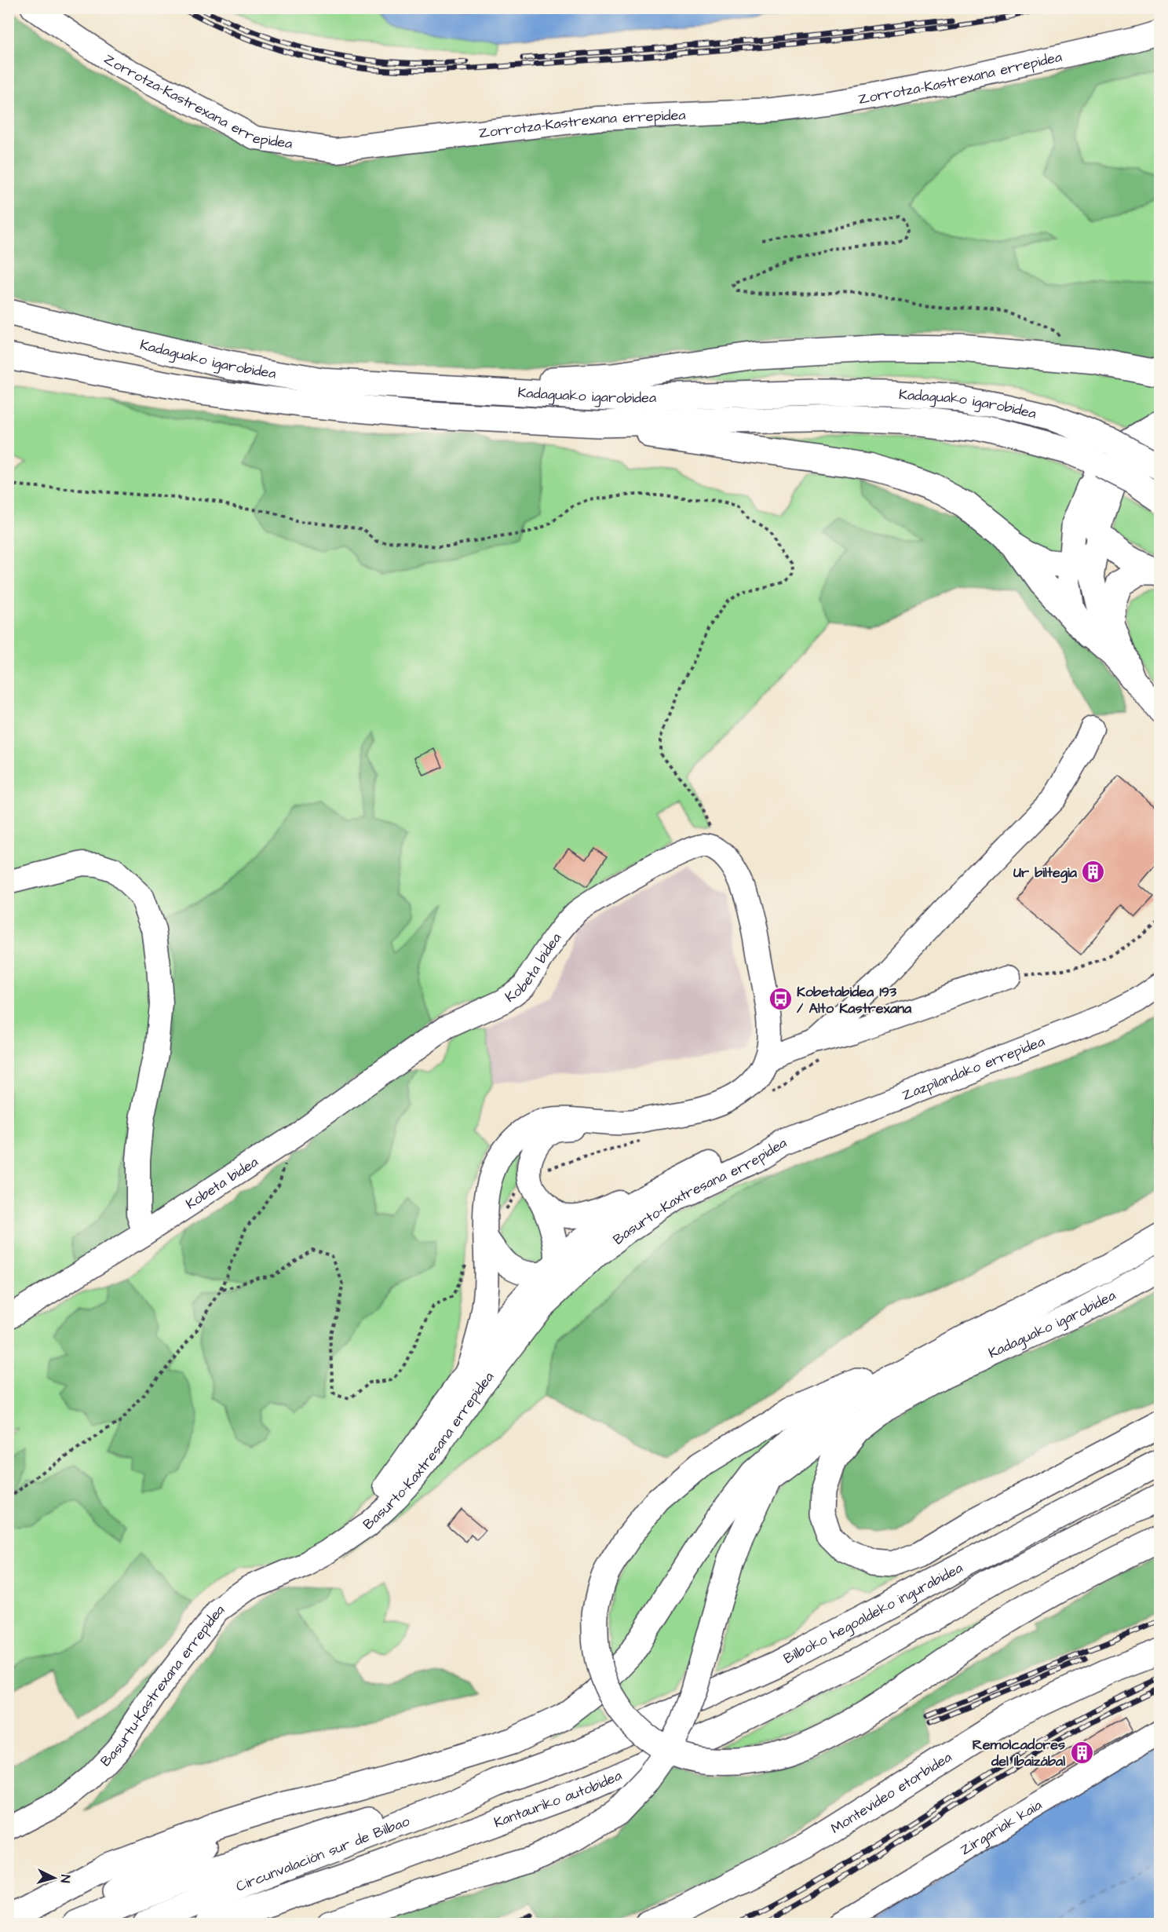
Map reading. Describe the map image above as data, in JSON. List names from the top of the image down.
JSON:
{
  "streets": {
    "main road": [
      "Kadaguako igarobidea",
      "Bilboko hegoaldeko ingurabidea",
      "Montevideo etorbidea",
      "Kantauriko autobidea",
      "Circunvalación sur de Bilbao"
    ],
    "street": [
      "Zorrotza-Kastrexana errepidea",
      "Kobeta bidea",
      "Zazpilandako errepidea",
      "Basurto-Kaxtresana errepidea",
      "Basurtu-Kastrexana errepidea",
      "Zirgariak kaia"
    ]
  },
  "crossings": [
    ["Zazpilandako errepidea", "Basurto-Kaxtresana errepidea"],
    ["Basurto-Kaxtresana errepidea", "Basurtu-Kastrexana errepidea"],
    ["Bilboko hegoaldeko ingurabidea", "Kantauriko autobidea"],
    ["Bilboko hegoaldeko ingurabidea", "Circunvalación sur de Bilbao"]
  ],
  "places": {
    "building": ["Ur biltegia", "Remolcadores del Ibaizábal"],
    "bus stop": ["Kobetabidea 193 / Alto Kastrexana"]
  },
  "north": "right"
}
